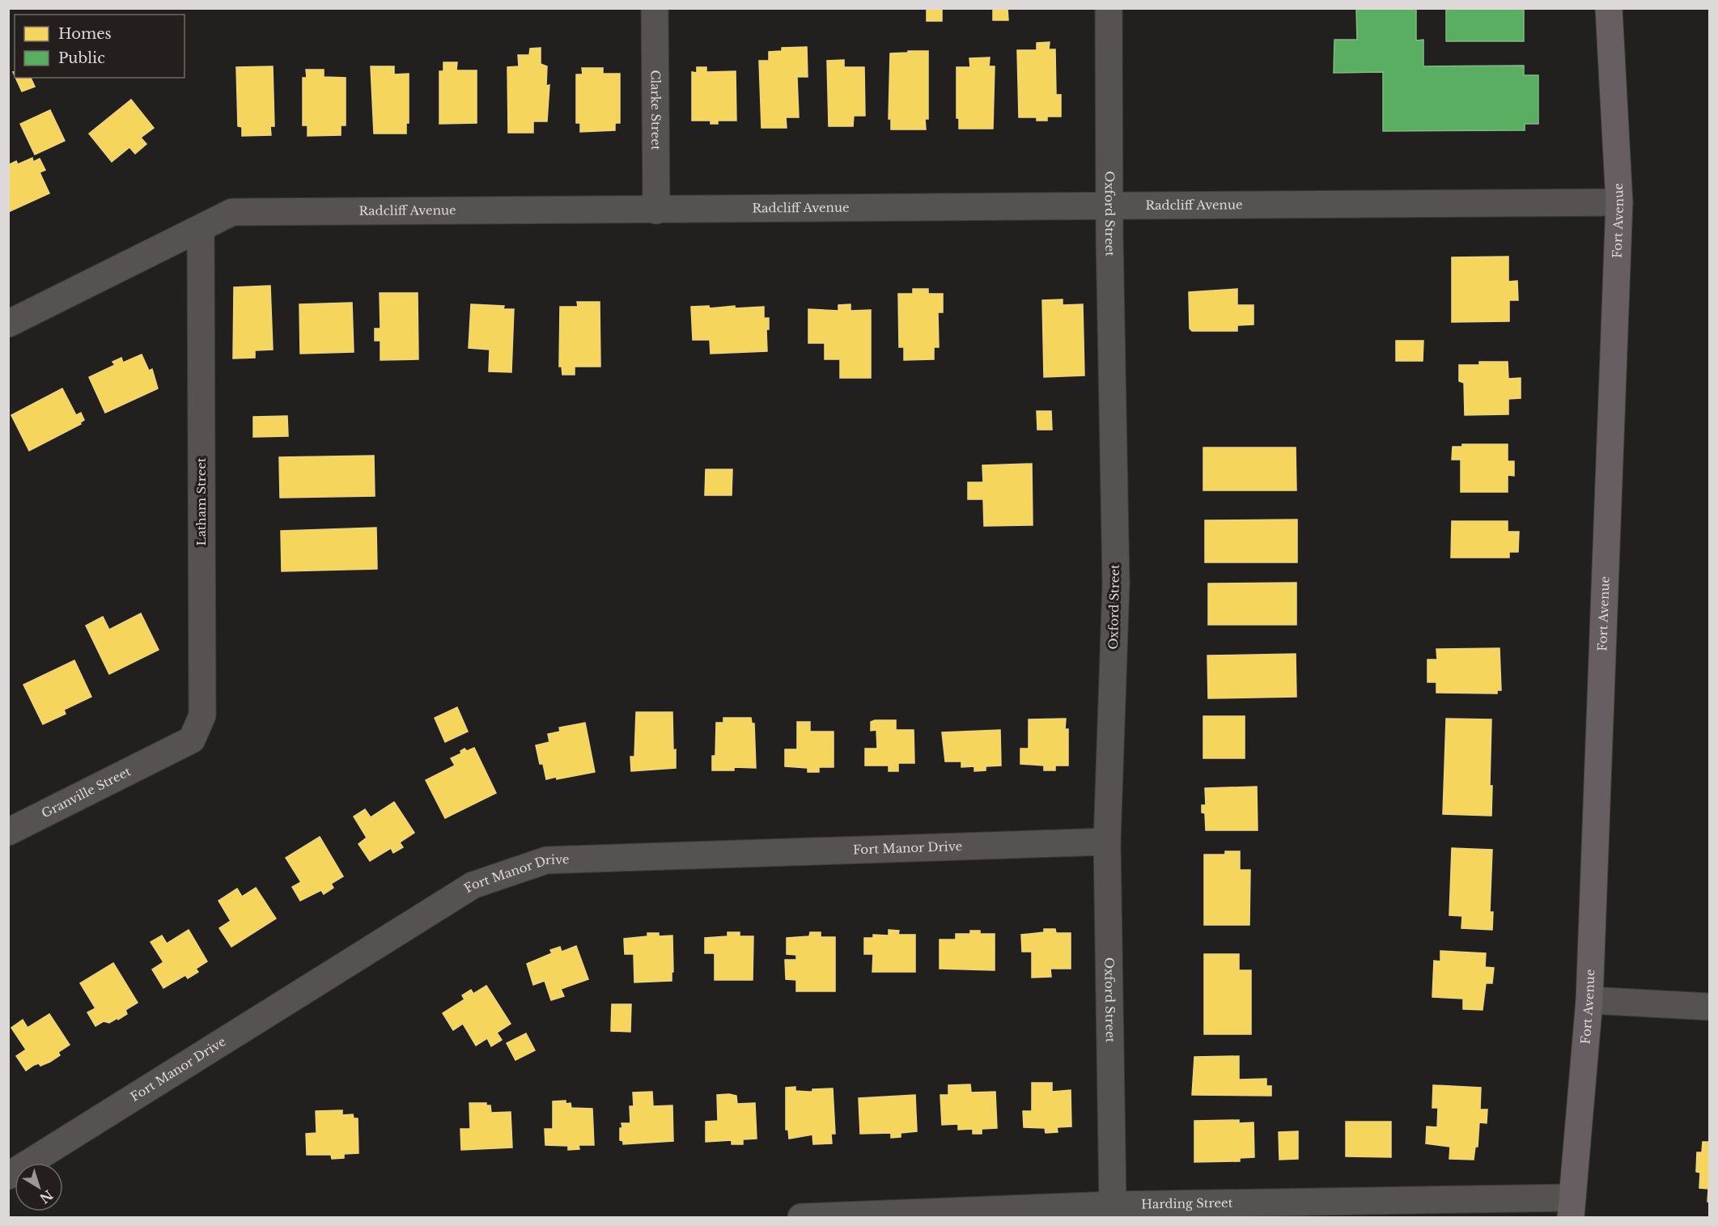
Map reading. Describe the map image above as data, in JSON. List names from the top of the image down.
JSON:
{
  "streets": {
    "main road": ["Fort Avenue"],
    "street": [
      "Clarke Street",
      "Radcliff Avenue",
      "Oxford Street",
      "Latham Street",
      "Granville Street",
      "Fort Manor Drive",
      "Harding Street"
    ]
  },
  "crossings": [
    ["Clarke Street", "Radcliff Avenue"],
    ["Radcliff Avenue", "Oxford Street"],
    ["Radcliff Avenue", "Fort Avenue"],
    ["Radcliff Avenue", "Latham Street"],
    ["Oxford Street", "Fort Manor Drive"],
    ["Oxford Street", "Harding Street"],
    ["Fort Avenue", "Harding Street"],
    ["Latham Street", "Granville Street"]
  ],
  "legend": ["Homes", "Public"],
  "north": "bottom right"
}
